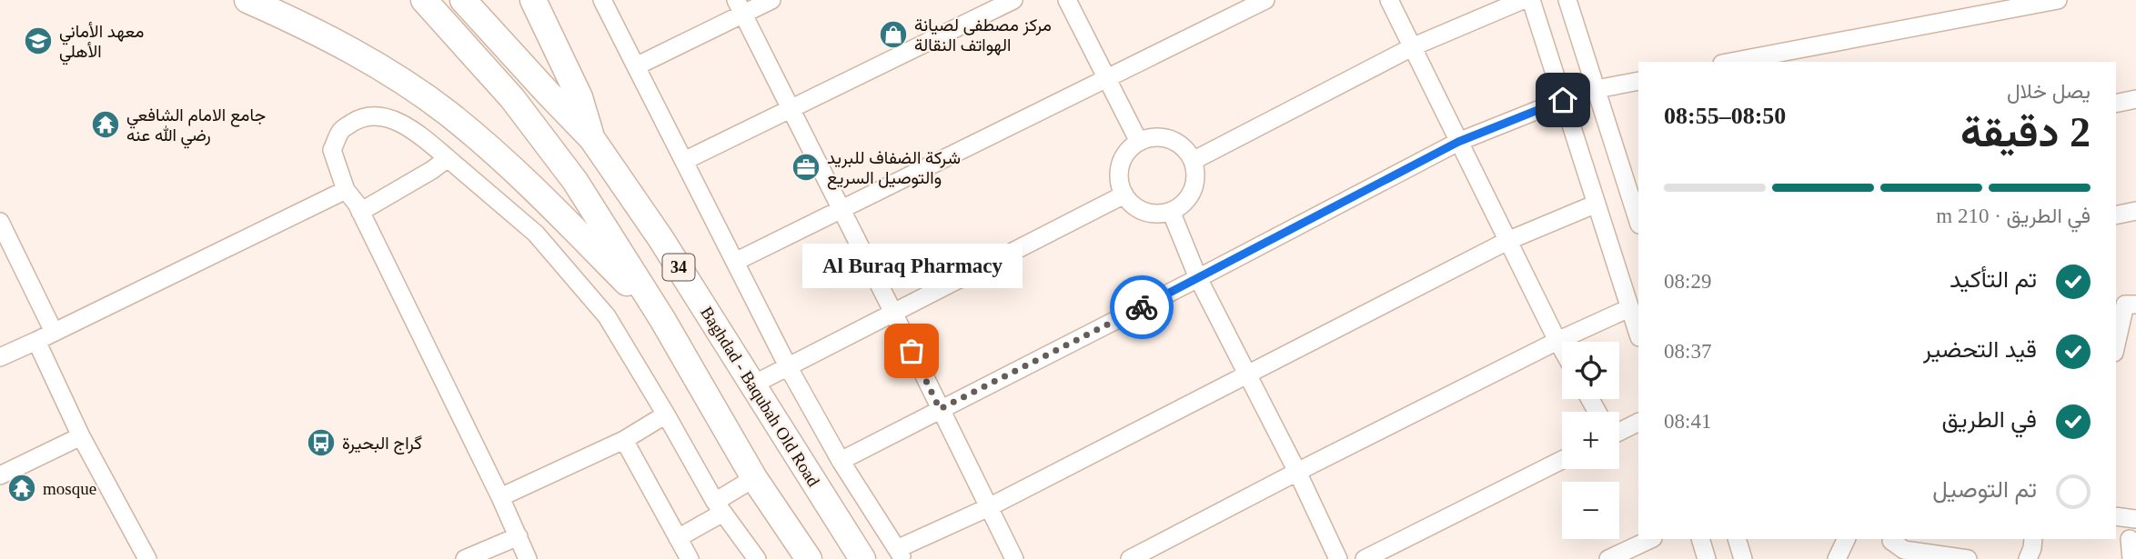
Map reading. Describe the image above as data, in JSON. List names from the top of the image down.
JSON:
{
  "streets": {
    "highway": ["34", "Baghdad - Baqubah Old Road"]
  },
  "places": {
    "shop": ["مركز مصطفى لصيانة الهواتف النقالة"],
    "school or university": ["معهد الأماني الأهلي"],
    "temple": ["جامع الامام الشافعي رضي الله عنه", "mosque"],
    "office": ["شركة الضفاف للبريد والتوصيل السريع"],
    "other": ["Al Buraq Pharmacy"],
    "bus stop": ["گراج البحيرة"]
  },
  "page": {
    "heading": ["2 دقيقة", "يصل خلال", "08:50–08:55"],
    "bar": "في الطريق · 210 m",
    "bubble": "Al Buraq Pharmacy",
    "list": [
      ["تم التأكيد", "08:29"],
      ["قيد التحضير", "08:37"],
      ["في الطريق", "08:41"],
      "تم التوصيل"
    ],
    "map_buttons": ["+", "−"]
  }
}
